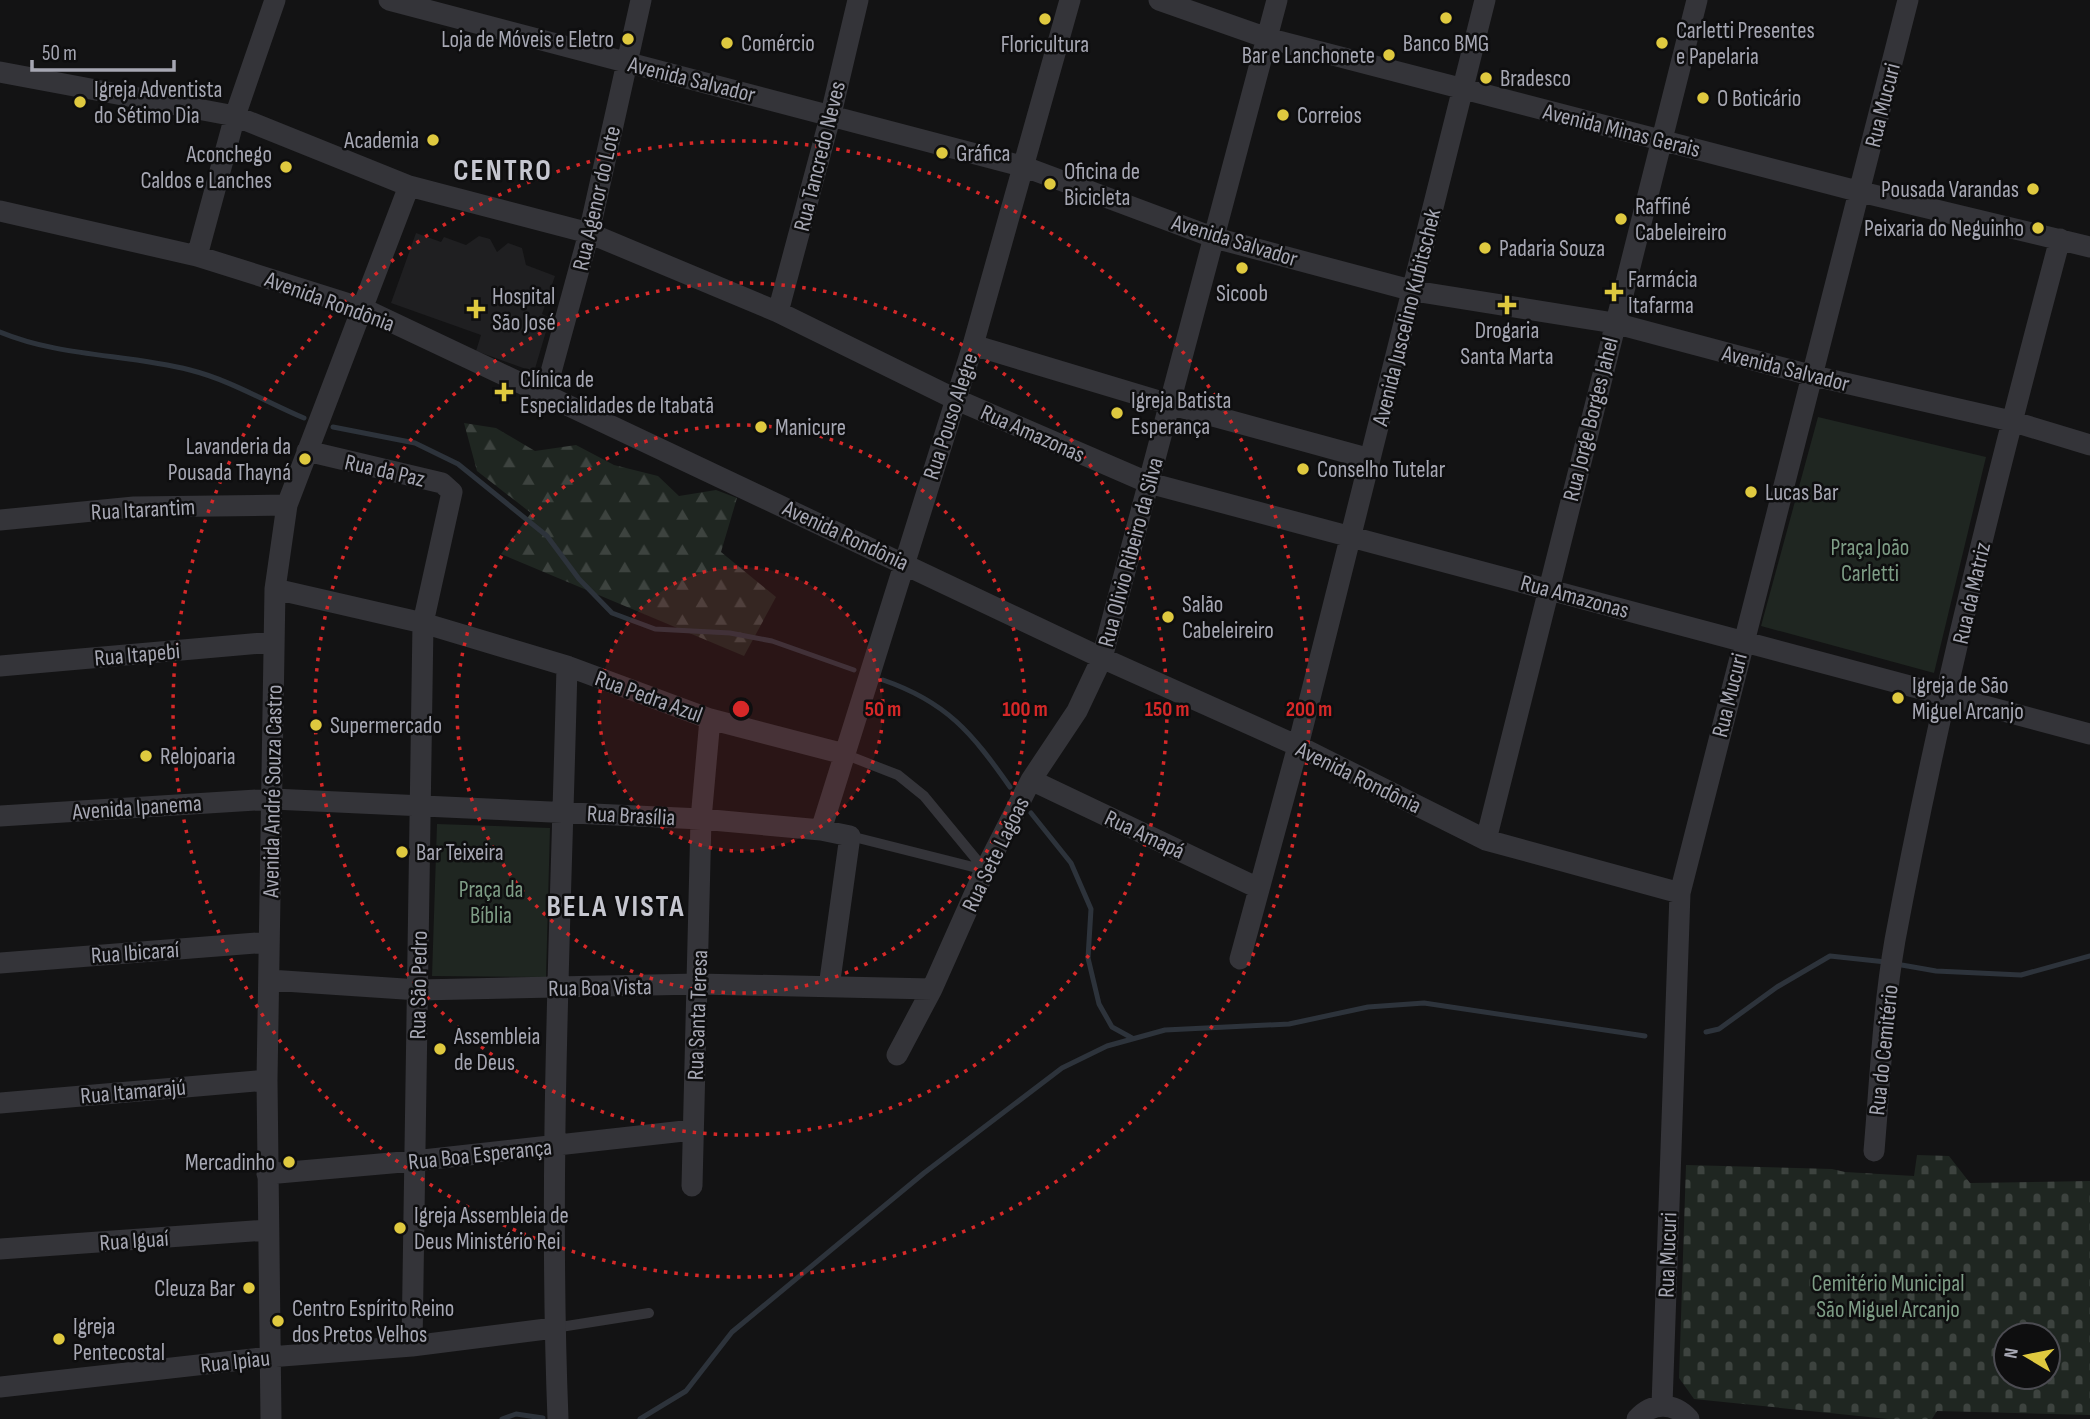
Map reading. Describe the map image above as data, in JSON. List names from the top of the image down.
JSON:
{
  "streets": {
    "street": [
      "Avenida Salvador",
      "Rua Mucuri",
      "Avenida Minas Gerais",
      "Rua Tancredo Neves",
      "Rua Agenor do Lote",
      "Avenida Rondônia",
      "Avenida Juscelino Kubitschek",
      "Rua Pouso Alegre",
      "Rua Jorge Borges Jahel",
      "Rua Amazonas",
      "Rua da Paz",
      "Rua Itarantim",
      "Rua Olivio Ribeiro da Silva",
      "Rua da Matriz",
      "Rua Itapebi",
      "Rua Pedra Azul",
      "Avenida André Souza Castro",
      "Avenida Ipanema",
      "Rua Brasília",
      "Rua Amapá",
      "Rua Sete Lagoas",
      "Rua Ibicaraí",
      "Rua São Pedro",
      "Rua Boa Vista",
      "Rua Santa Teresa",
      "Rua do Cemitério",
      "Rua Itamarajú",
      "Rua Boa Esperança",
      "Rua Iguaí",
      "Rua Ipiau"
    ]
  },
  "crossings": [
    ["Avenida Salvador", "Rua Mucuri"],
    ["Avenida Salvador", "Rua Tancredo Neves"],
    ["Avenida Salvador", "Rua Agenor do Lote"],
    ["Avenida Salvador", "Avenida Juscelino Kubitschek"],
    ["Avenida Salvador", "Rua Pouso Alegre"],
    ["Avenida Salvador", "Rua Jorge Borges Jahel"],
    ["Avenida Salvador", "Rua Olivio Ribeiro da Silva"],
    ["Avenida Salvador", "Rua da Matriz"],
    ["Rua Mucuri", "Avenida Minas Gerais"],
    ["Rua Mucuri", "Avenida Rondônia"],
    ["Rua Mucuri", "Rua Amazonas"],
    ["Avenida Minas Gerais", "Avenida Juscelino Kubitschek"],
    ["Avenida Minas Gerais", "Rua Jorge Borges Jahel"],
    ["Avenida Minas Gerais", "Rua Olivio Ribeiro da Silva"],
    ["Avenida Minas Gerais", "Rua da Matriz"],
    ["Rua Tancredo Neves", "Rua Amazonas"],
    ["Rua Agenor do Lote", "Avenida Rondônia"],
    ["Rua Agenor do Lote", "Rua Amazonas"],
    ["Avenida Rondônia", "Avenida Juscelino Kubitschek"],
    ["Avenida Rondônia", "Rua Pouso Alegre"],
    ["Avenida Rondônia", "Rua Jorge Borges Jahel"],
    ["Avenida Rondônia", "Rua Olivio Ribeiro da Silva"],
    ["Avenida Rondônia", "Avenida André Souza Castro"],
    ["Avenida Rondônia", "Rua Sete Lagoas"],
    ["Avenida Juscelino Kubitschek", "Rua Amazonas"],
    ["Avenida Juscelino Kubitschek", "Rua Amapá"],
    ["Rua Pouso Alegre", "Rua Amazonas"],
    ["Rua Pouso Alegre", "Rua Pedra Azul"],
    ["Rua Pouso Alegre", "Rua Brasília"],
    ["Rua Jorge Borges Jahel", "Rua Amazonas"],
    ["Rua Amazonas", "Rua Olivio Ribeiro da Silva"],
    ["Rua Amazonas", "Rua da Matriz"],
    ["Rua Amazonas", "Avenida André Souza Castro"],
    ["Rua da Paz", "Rua Pedra Azul"],
    ["Rua da Paz", "Avenida André Souza Castro"],
    ["Rua da Paz", "Rua São Pedro"],
    ["Rua Itarantim", "Avenida André Souza Castro"],
    ["Rua Olivio Ribeiro da Silva", "Rua Sete Lagoas"],
    ["Rua da Matriz", "Rua do Cemitério"],
    ["Rua Itapebi", "Avenida André Souza Castro"],
    ["Rua Pedra Azul", "Avenida André Souza Castro"],
    ["Rua Pedra Azul", "Rua Brasília"],
    ["Rua Pedra Azul", "Rua Sete Lagoas"],
    ["Rua Pedra Azul", "Rua São Pedro"],
    ["Rua Pedra Azul", "Rua Santa Teresa"],
    ["Avenida André Souza Castro", "Avenida Ipanema"],
    ["Avenida André Souza Castro", "Rua Brasília"],
    ["Avenida André Souza Castro", "Rua Ibicaraí"],
    ["Avenida André Souza Castro", "Rua Boa Vista"],
    ["Avenida André Souza Castro", "Rua Itamarajú"],
    ["Avenida André Souza Castro", "Rua Boa Esperança"],
    ["Avenida André Souza Castro", "Rua Iguaí"],
    ["Avenida André Souza Castro", "Rua Ipiau"],
    ["Avenida Ipanema", "Rua Brasília"],
    ["Rua Brasília", "Rua Sete Lagoas"],
    ["Rua Brasília", "Rua São Pedro"],
    ["Rua Brasília", "Rua Santa Teresa"],
    ["Rua Amapá", "Rua Sete Lagoas"],
    ["Rua Sete Lagoas", "Rua Boa Vista"],
    ["Rua São Pedro", "Rua Boa Vista"],
    ["Rua São Pedro", "Rua Boa Esperança"],
    ["Rua São Pedro", "Rua Ipiau"],
    ["Rua Boa Vista", "Rua Santa Teresa"],
    ["Rua Santa Teresa", "Rua Boa Esperança"]
  ],
  "districts": ["CENTRO", "BELA VISTA"],
  "parks": ["Praça João Carletti", "Praça da Bíblia", "Cemitério Municipal São Miguel Arcanjo"],
  "places": {
    "other": [
      "Banco BMG",
      "Floricultura",
      "Loja de Móveis e Eletro",
      "Comércio",
      "Carletti Presentes e Papelaria",
      "Bar e Lanchonete",
      "Bradesco",
      "O Boticário",
      "Igreja Adventista do Sétimo Dia",
      "Correios",
      "Academia",
      "Gráfica",
      "Aconchego Caldos e Lanches",
      "Oficina de Bicicleta",
      "Pousada Varandas",
      "Raffiné Cabeleireiro",
      "Peixaria do Neguinho",
      "Padaria Souza",
      "Sicoob",
      "Igreja Batista Esperança",
      "Manicure",
      "Lavanderia da Pousada Thayná",
      "Conselho Tutelar",
      "Lucas Bar",
      "Salão Cabeleireiro",
      "Igreja de São Miguel Arcanjo",
      "Supermercado",
      "Relojoaria",
      "Bar Teixeira",
      "Assembleia de Deus",
      "Mercadinho",
      "Igreja Assembleia de Deus Ministério Rei",
      "Cleuza Bar",
      "Centro Espírito Reino dos Pretos Velhos",
      "Igreja Pentecostal"
    ],
    "health": [
      "Farmácia Itafarma",
      "Drogaria Santa Marta",
      "Hospital São José",
      "Clínica de Especialidades de Itabatã"
    ]
  },
  "scale_bar": "50 m",
  "north": "left",
  "rings": [
    "50 m",
    "100 m",
    "150 m",
    "200 m"
  ]
}
